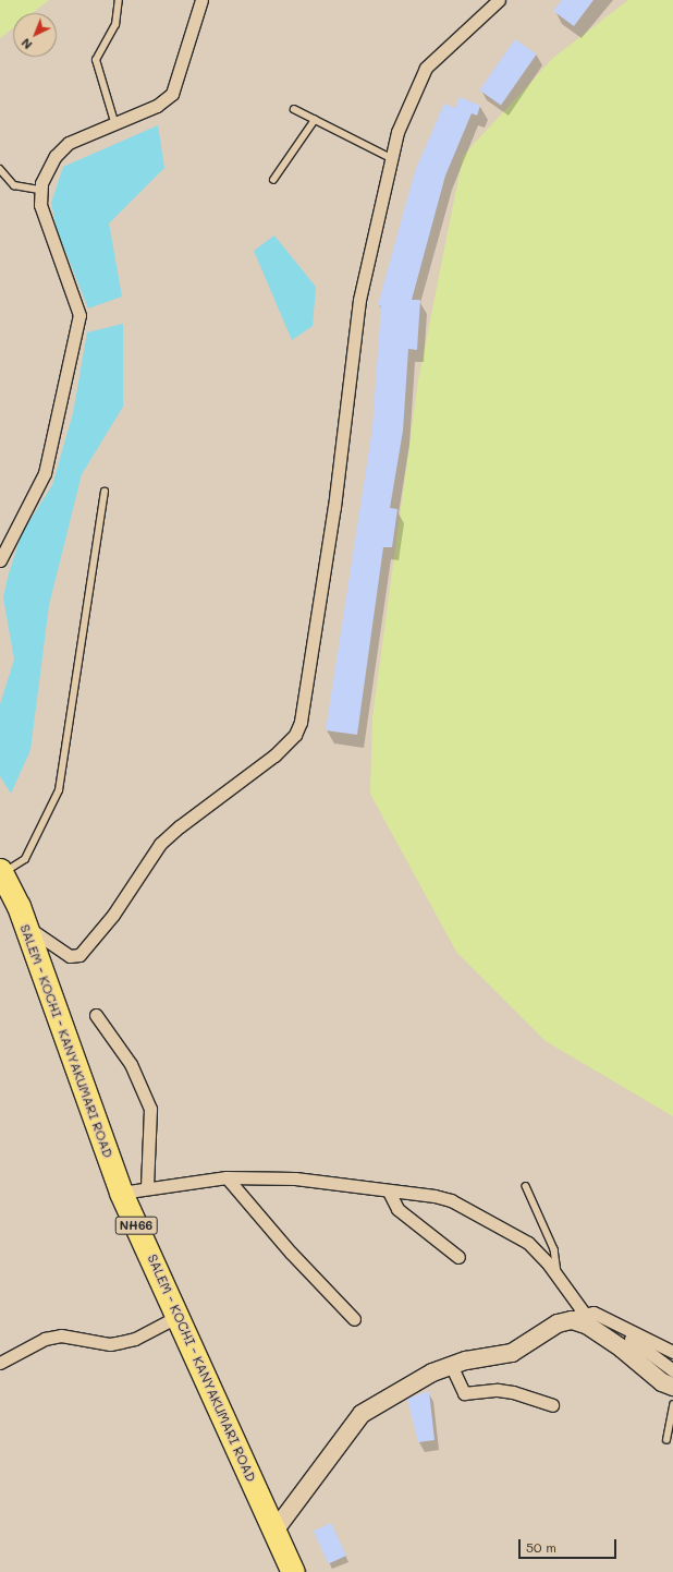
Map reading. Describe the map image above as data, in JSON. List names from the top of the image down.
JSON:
{
  "streets": {
    "highway": ["SALEM - KOCHI - KANYAKUMARI ROAD", "NH66"]
  },
  "scale_bar": "50 m",
  "north": "bottom left"
}
